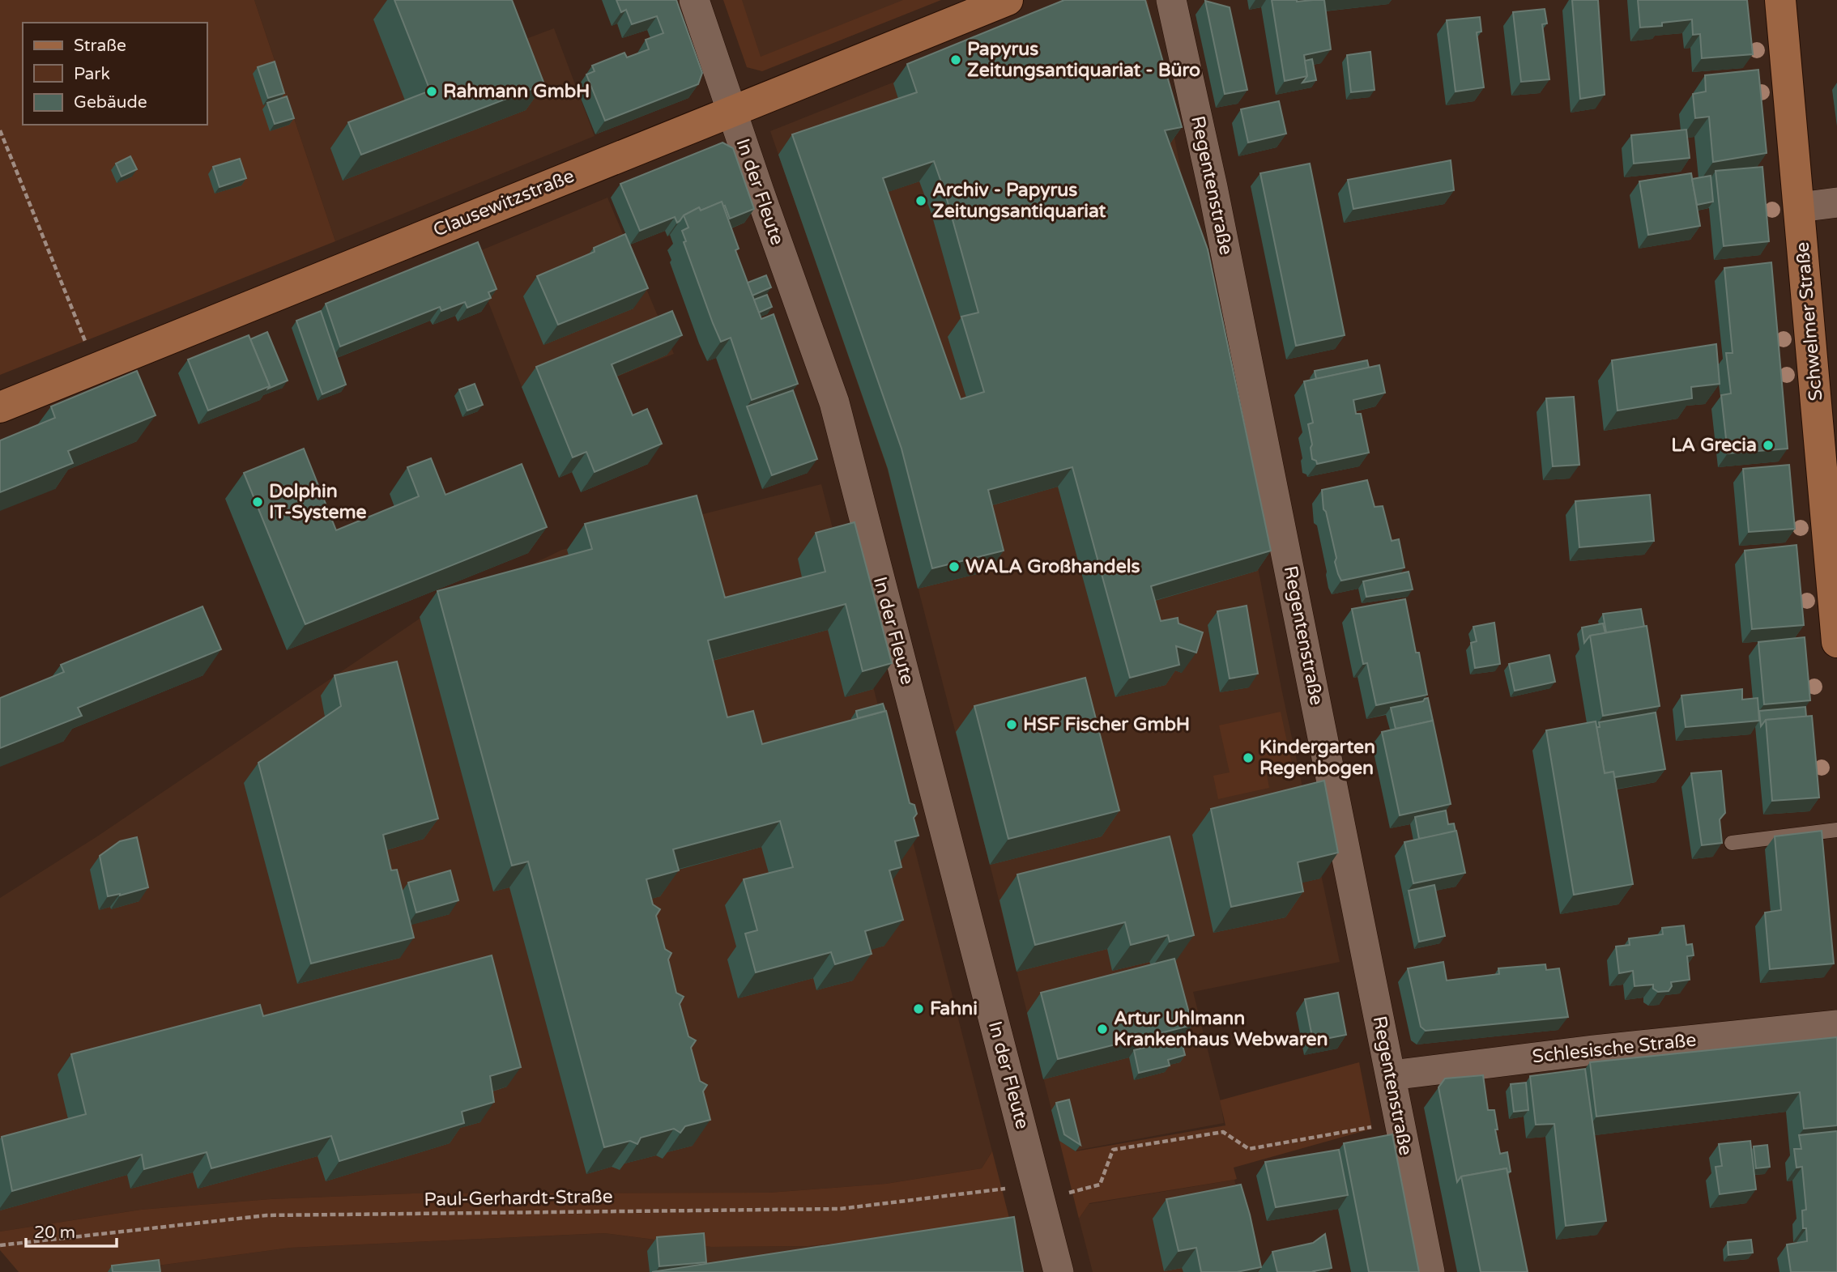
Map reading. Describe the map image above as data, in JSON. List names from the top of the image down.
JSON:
{
  "streets": {
    "street": [
      "Regentenstraße",
      "In der Fleute",
      "Clausewitzstraße",
      "Schwelmer Straße",
      "Schlesische Straße"
    ],
    "path": ["Paul-Gerhardt-Straße"]
  },
  "crossings": [
    ["Regentenstraße", "Schlesische Straße"],
    ["Regentenstraße", "Paul-Gerhardt-Straße"],
    ["In der Fleute", "Clausewitzstraße"],
    ["In der Fleute", "Paul-Gerhardt-Straße"]
  ],
  "places": [
    "Papyrus Zeitungsantiquariat - Büro",
    "Rahmann GmbH",
    "Archiv - Papyrus Zeitungsantiquariat",
    "LA Grecia",
    "Dolphin IT-Systeme",
    "WALA Großhandels",
    "HSF Fischer GmbH",
    "Kindergarten Regenbogen",
    "Fahni",
    "Artur Uhlmann Krankenhaus Webwaren"
  ],
  "legend": ["Straße", "Park", "Gebäude"],
  "scale_bar": "20 m"
}
